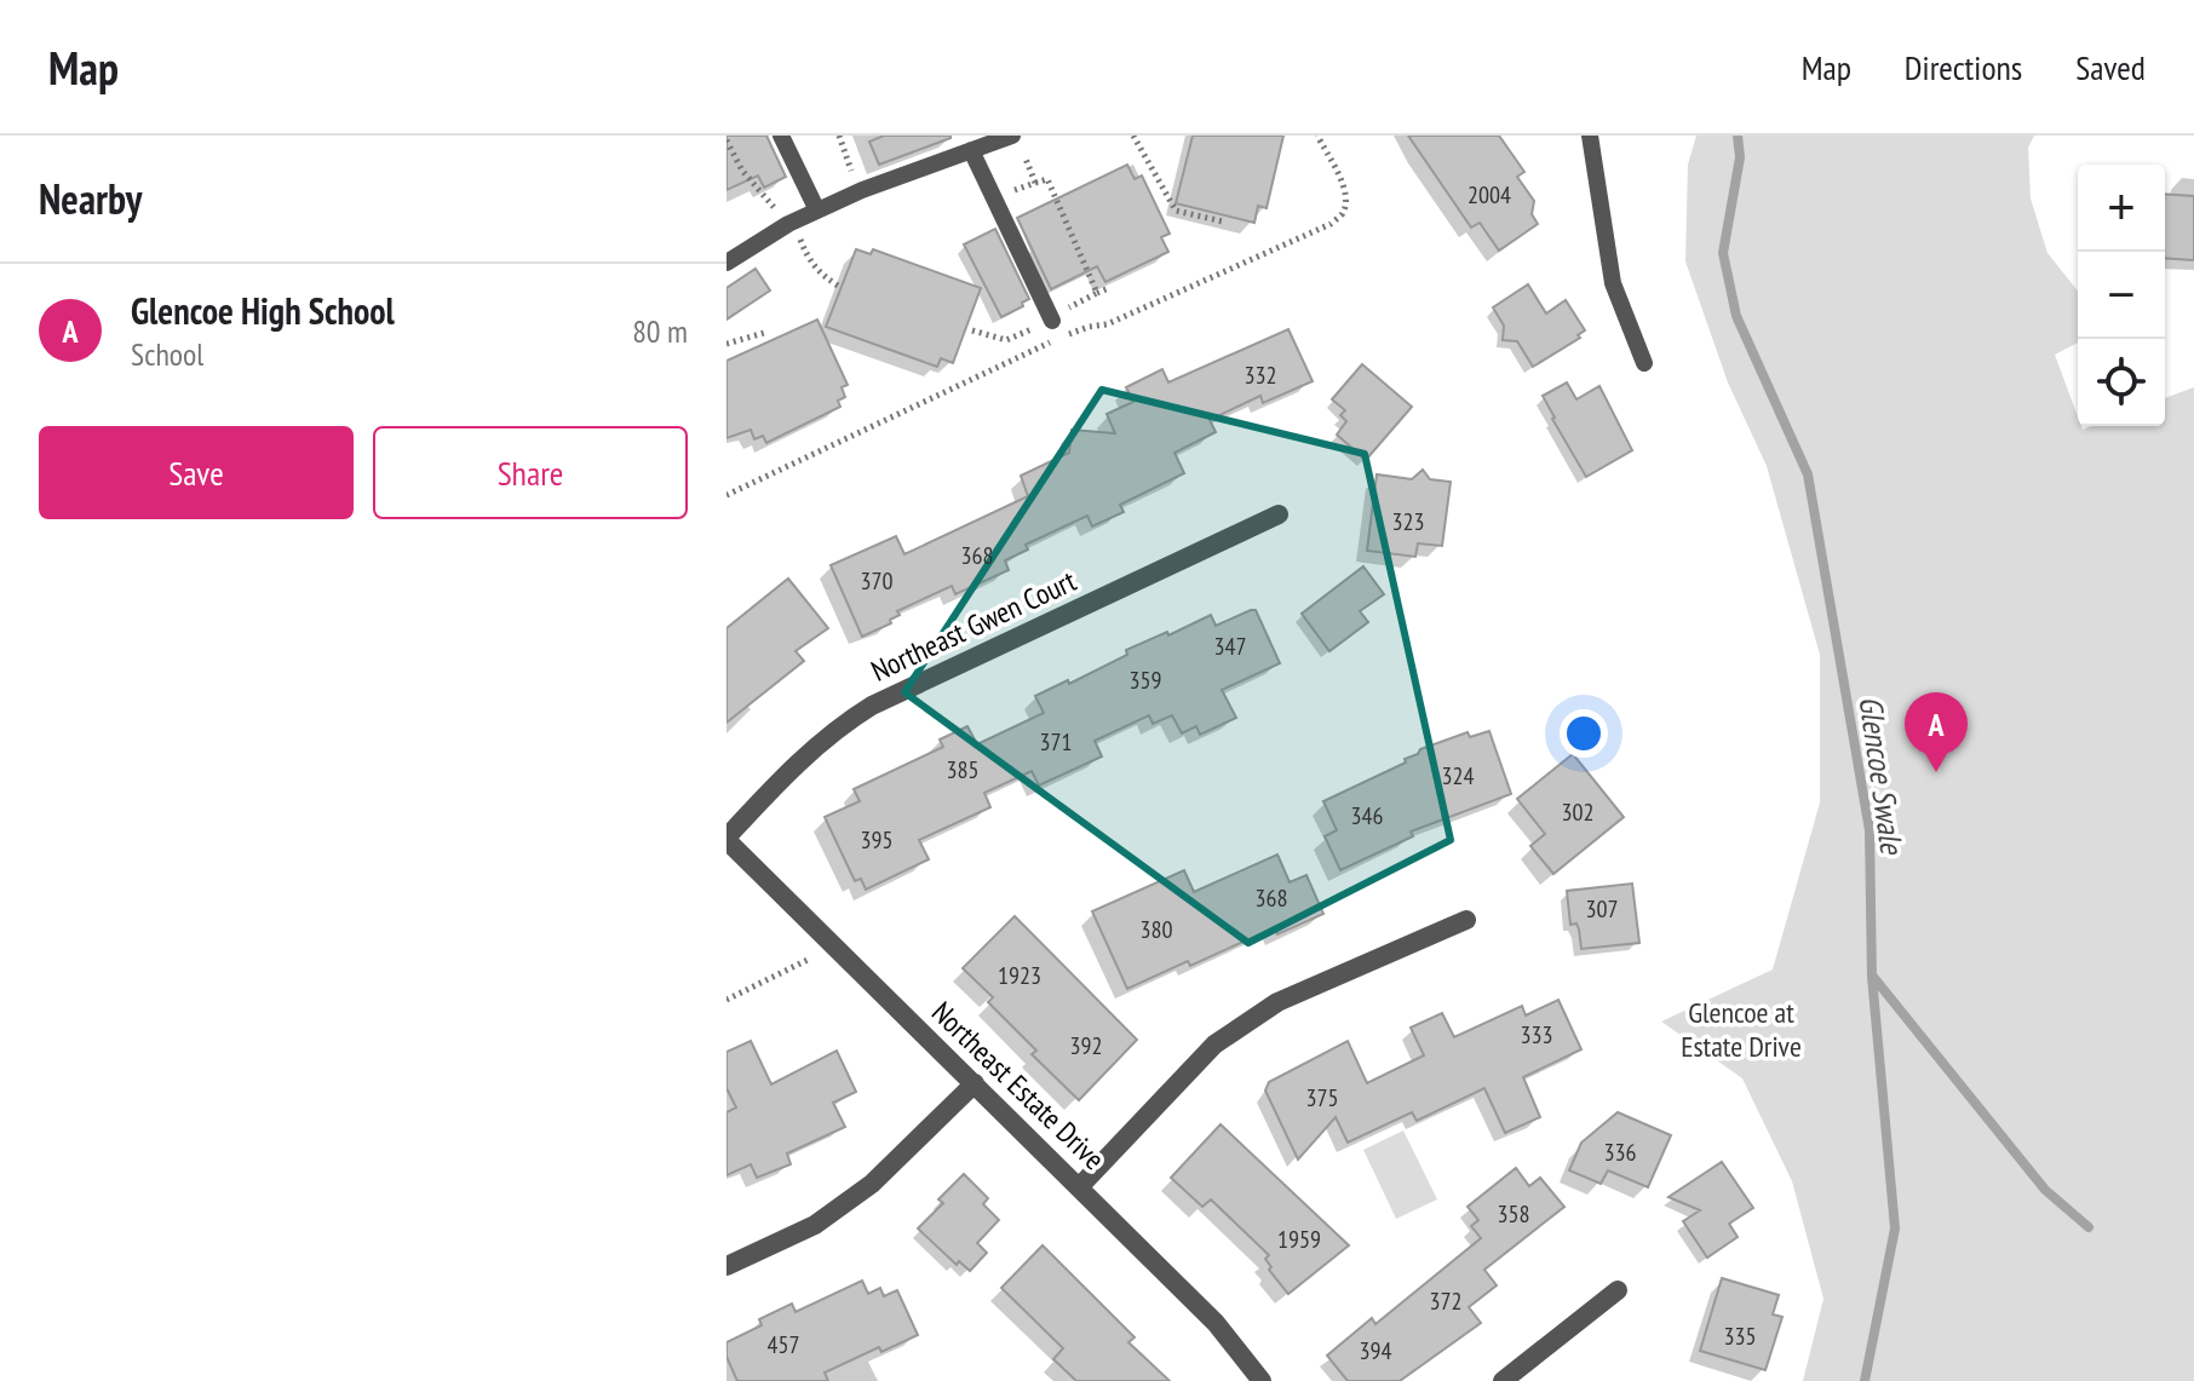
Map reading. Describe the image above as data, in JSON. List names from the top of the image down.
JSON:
{
  "streets": {
    "street": ["Northeast Gwen Court", "Northeast Estate Drive"]
  },
  "crossings": [
    ["Northeast Gwen Court", "Northeast Estate Drive"]
  ],
  "water": ["Glencoe Swale"],
  "parks": ["Glencoe at Estate Drive"],
  "house_numbers": [
    "2004",
    "332",
    "323",
    "368",
    "370",
    "347",
    "359",
    "371",
    "385",
    "324",
    "302",
    "346",
    "395",
    "368",
    "307",
    "380",
    "1923",
    "333",
    "392",
    "375",
    "336",
    "358",
    "1959",
    "372",
    "335",
    "457",
    "394"
  ],
  "page": {
    "header": "Map",
    "nav": ["Map", "Directions", "Saved"],
    "heading": "Nearby",
    "map_buttons": ["+", "−"],
    "list": [
      {
        "mark": "A",
        "name": "Glencoe High School",
        "note": "School",
        "value": "80 m"
      }
    ],
    "buttons": ["Save", "Share"],
    "pins": "A"
  }
}
